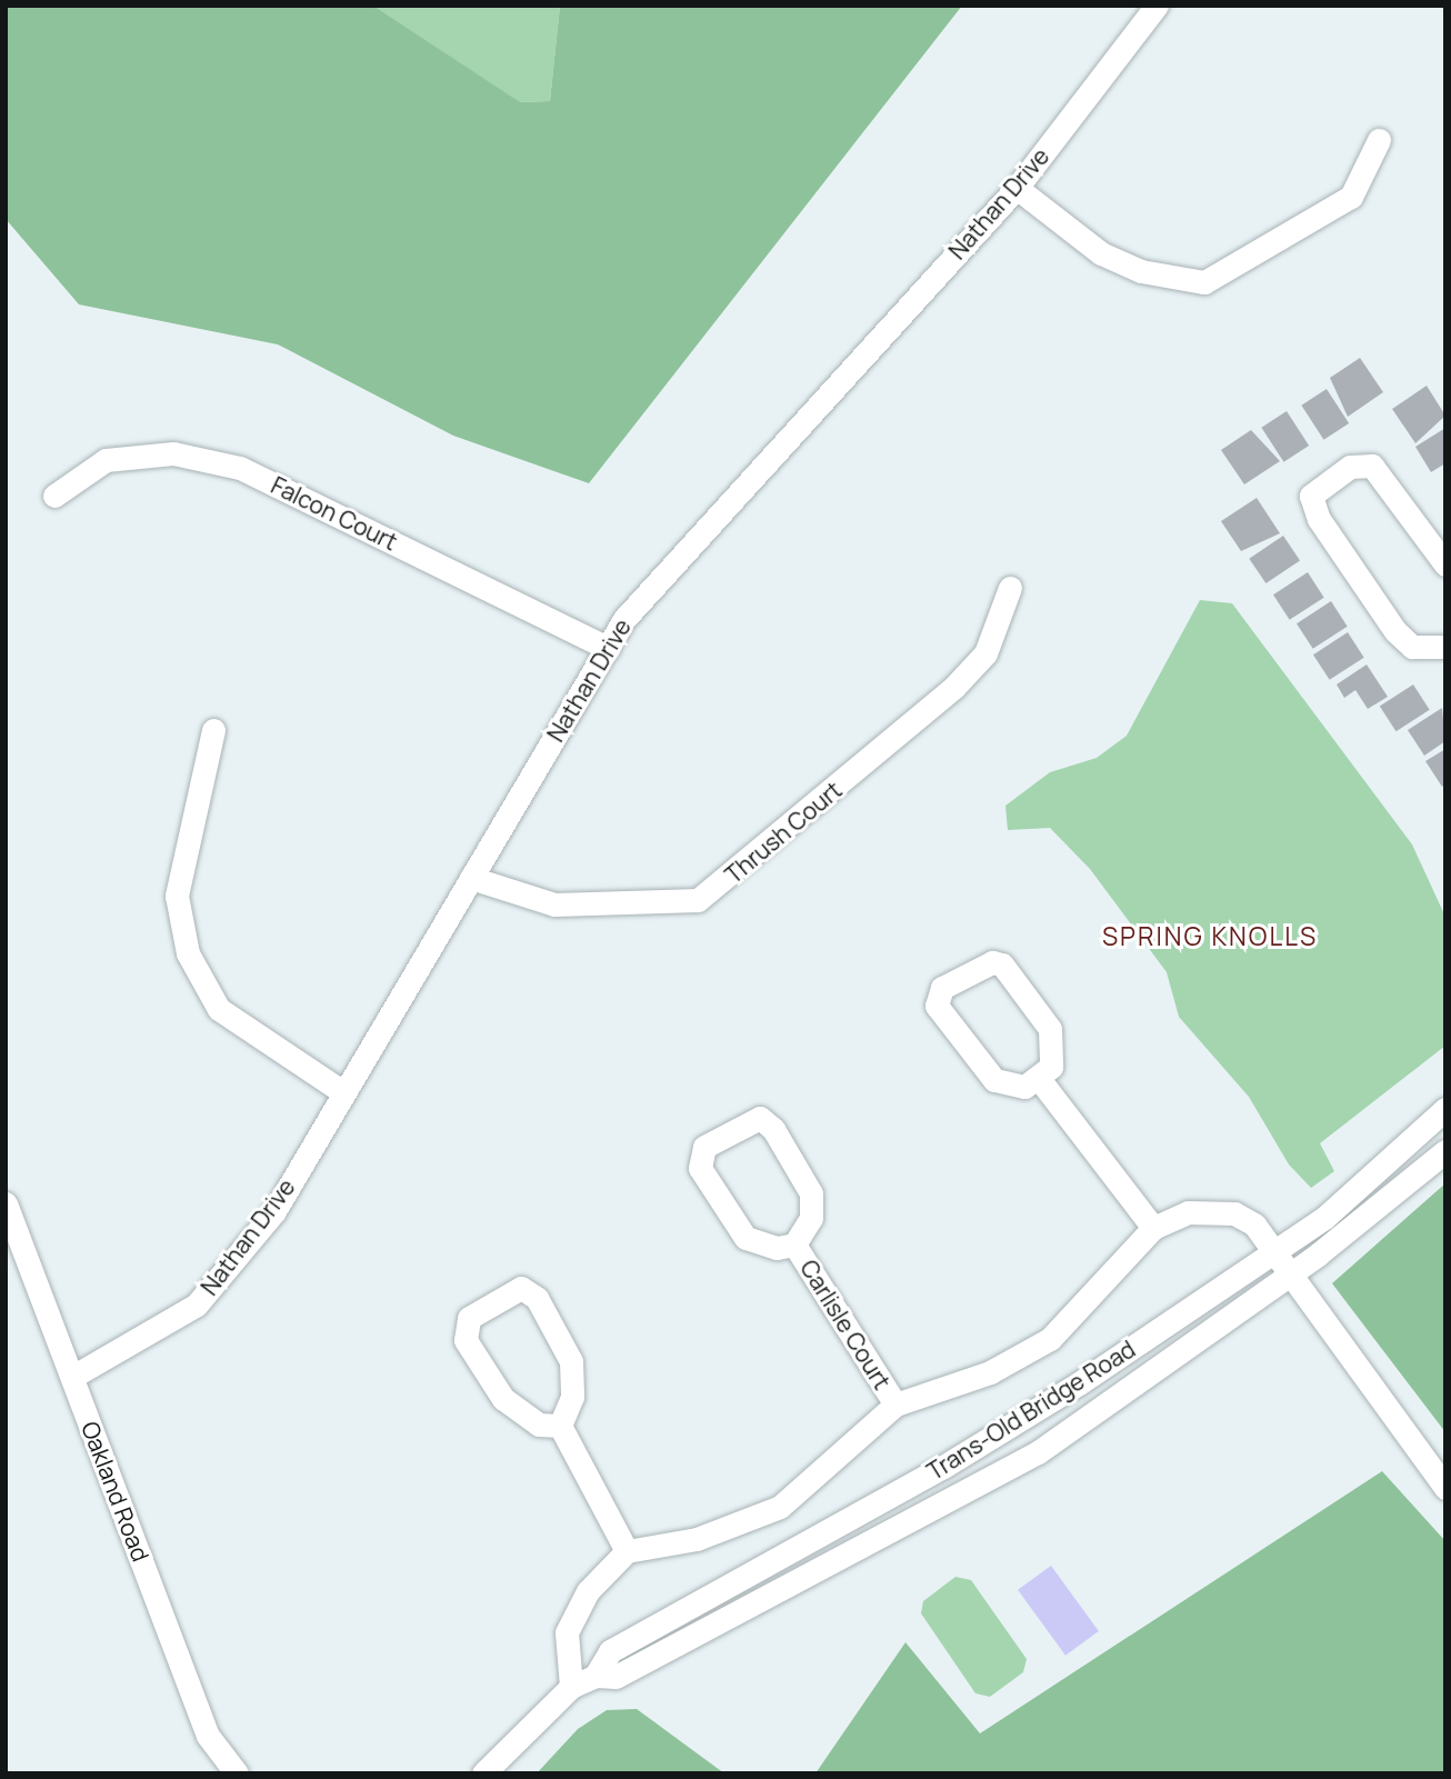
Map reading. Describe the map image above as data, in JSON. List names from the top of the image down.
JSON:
{
  "streets": {
    "street": [
      "Nathan Drive",
      "Falcon Court",
      "Thrush Court",
      "Carlisle Court",
      "Trans-Old Bridge Road",
      "Oakland Road"
    ]
  },
  "crossings": [
    ["Nathan Drive", "Falcon Court"],
    ["Nathan Drive", "Thrush Court"],
    ["Nathan Drive", "Oakland Road"],
    ["Carlisle Court", "Trans-Old Bridge Road"]
  ],
  "districts": ["SPRING KNOLLS"]
}
